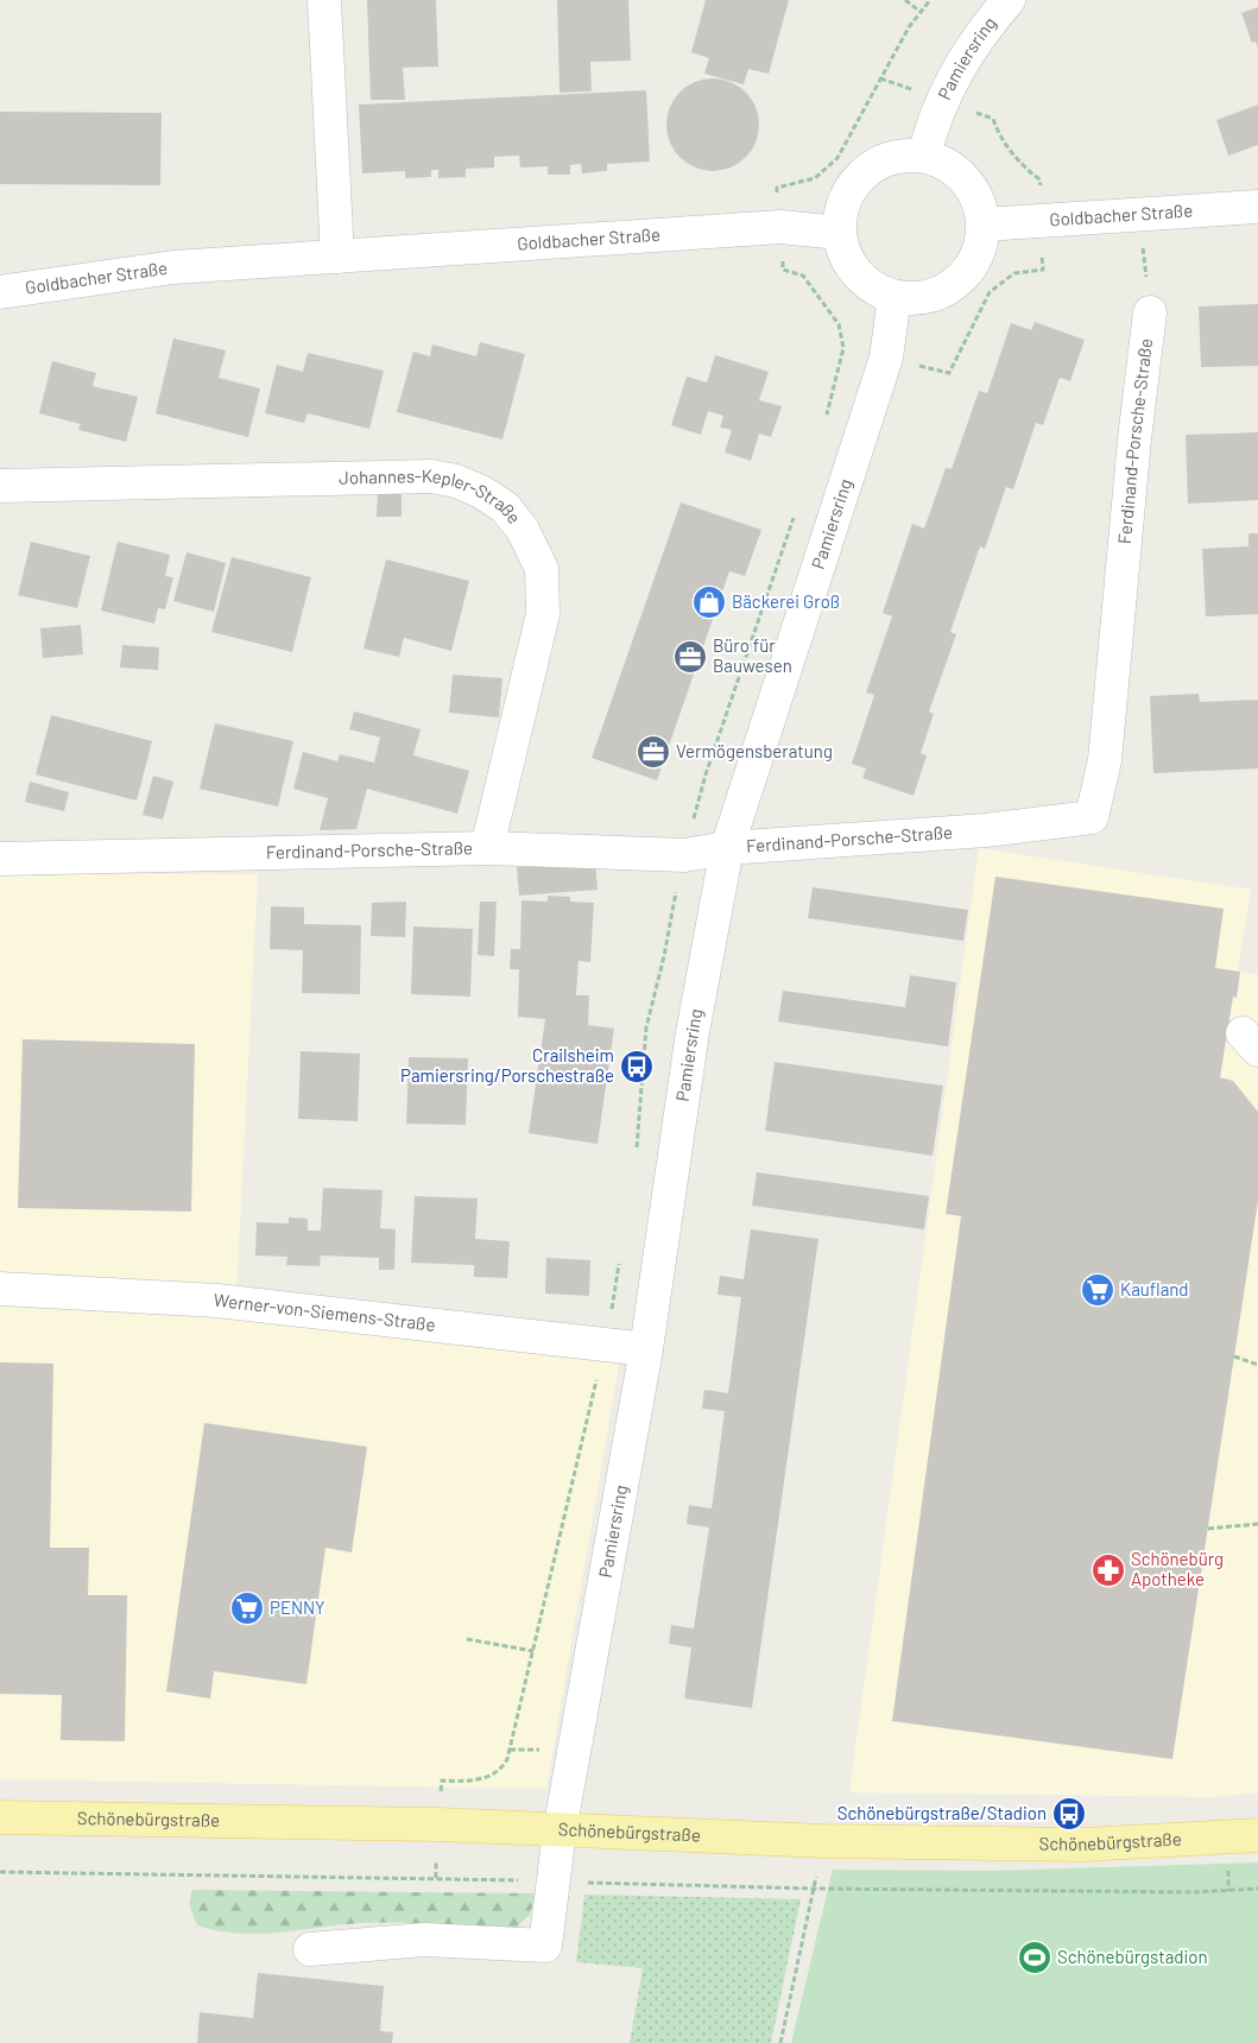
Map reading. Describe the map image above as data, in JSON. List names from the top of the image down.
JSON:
{
  "streets": {
    "main road": ["Schönebürgstraße"],
    "street": [
      "Pamiersring",
      "Goldbacher Straße",
      "Ferdinand-Porsche-Straße",
      "Johannes-Kepler-Straße",
      "Werner-von-Siemens-Straße"
    ]
  },
  "crossings": [
    ["Pamiersring", "Goldbacher Straße"],
    ["Pamiersring", "Ferdinand-Porsche-Straße"],
    ["Pamiersring", "Werner-von-Siemens-Straße"],
    ["Pamiersring", "Schönebürgstraße"],
    ["Goldbacher Straße", "Ferdinand-Porsche-Straße"],
    ["Ferdinand-Porsche-Straße", "Johannes-Kepler-Straße"]
  ],
  "places": {
    "shop": ["Bäckerei Groß"],
    "office": ["Büro für Bauwesen", "Vermögensberatung"],
    "bus stop": ["Crailsheim Pamiersring/Porschestraße", "Schönebürgstraße/Stadion"],
    "supermarket": ["Kaufland", "PENNY"],
    "pharmacy": ["Schönebürg Apotheke"],
    "sports": ["Schönebürgstadion"]
  }
}
